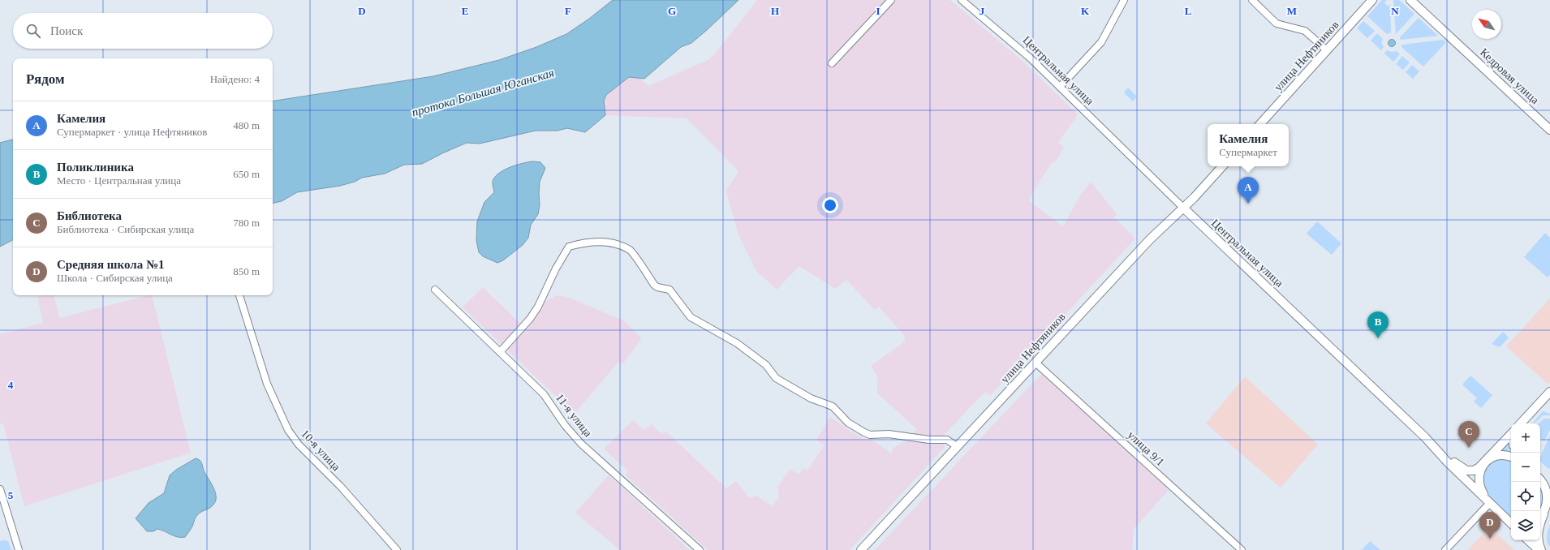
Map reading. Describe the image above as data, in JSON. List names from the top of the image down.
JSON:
{
  "streets": {
    "street": [
      "улица Нефтяников",
      "Центральная улица",
      "Кедровая улица",
      "11-я улица",
      "улица 9/1",
      "10-я улица"
    ]
  },
  "crossings": [
    ["улица Нефтяников", "Центральная улица"],
    ["улица Нефтяников", "улица 9/1"]
  ],
  "water": ["протока Большая Юганская"],
  "north": "top left",
  "page": {
    "search": "Поиск",
    "heading": ["Рядом", "Найдено: 4"],
    "list": [
      {
        "mark": "A",
        "name": "Камелия",
        "note": "Супермаркет · улица Нефтяников",
        "value": "480 m"
      },
      {
        "mark": "B",
        "name": "Поликлиника",
        "note": "Место · Центральная улица",
        "value": "650 m"
      },
      {
        "mark": "C",
        "name": "Библиотека",
        "note": "Библиотека · Сибирская улица",
        "value": "780 m"
      },
      {
        "mark": "D",
        "name": "Средняя школа №1",
        "note": "Школа · Сибирская улица",
        "value": "850 m"
      }
    ],
    "popup": ["Камелия", "Супермаркет"],
    "pins": [
      "A",
      "B",
      "C",
      "D"
    ],
    "map_buttons": ["+", "−"]
  },
  "grid": {
    "columns": [
      "D",
      "E",
      "F",
      "G",
      "H",
      "I",
      "J",
      "K",
      "L",
      "M",
      "N"
    ],
    "rows": ["4", "5"]
  }
}
